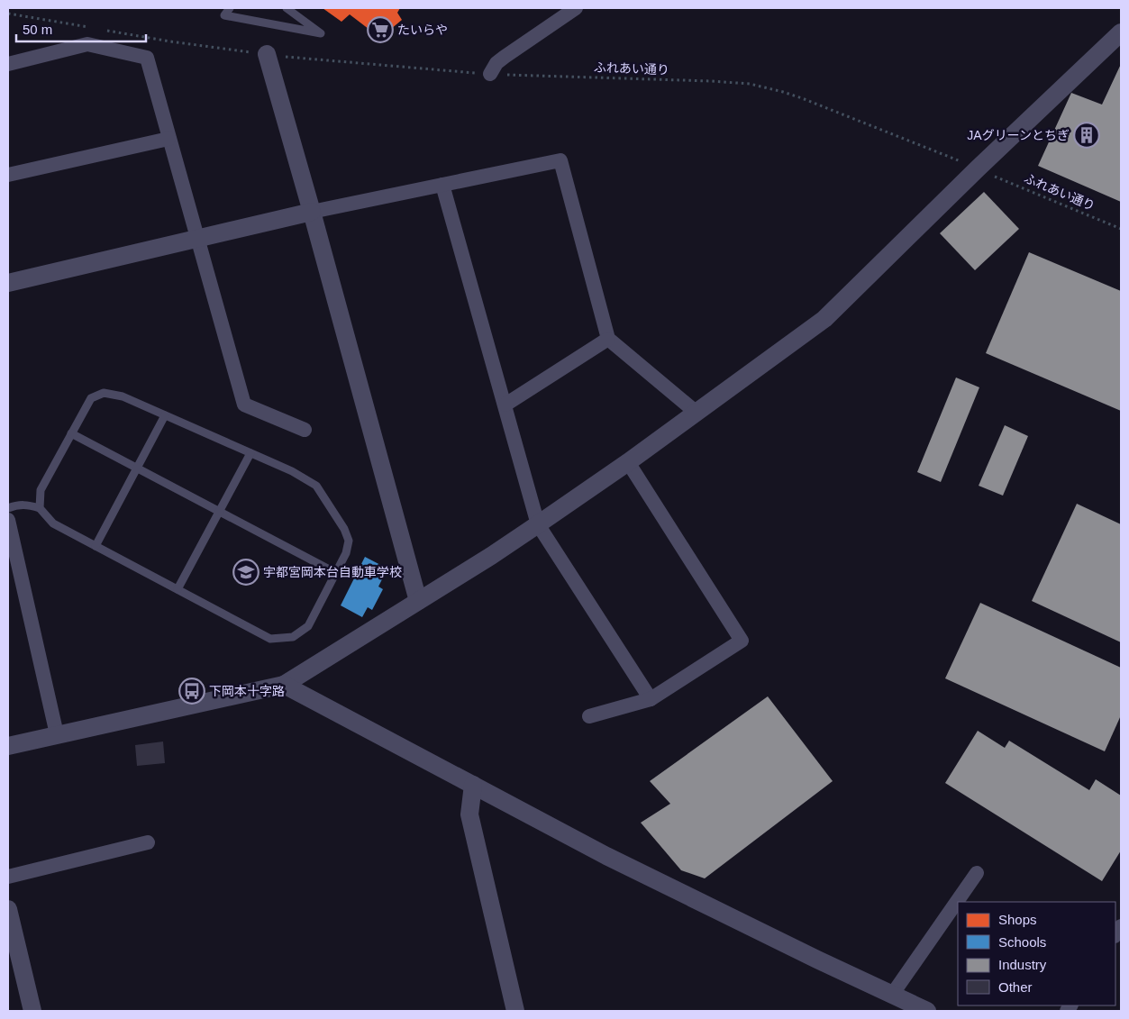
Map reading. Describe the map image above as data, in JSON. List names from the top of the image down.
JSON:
{
  "streets": {
    "path": ["ふれあい通り"]
  },
  "places": {
    "supermarket": ["たいらや"],
    "building": ["JAグリーンとちぎ"],
    "school or university": ["宇都宮岡本台自動車学校"],
    "bus stop": ["下岡本十字路"]
  },
  "legend": [
    "Shops",
    "Schools",
    "Industry",
    "Other"
  ],
  "scale_bar": "50 m"
}
